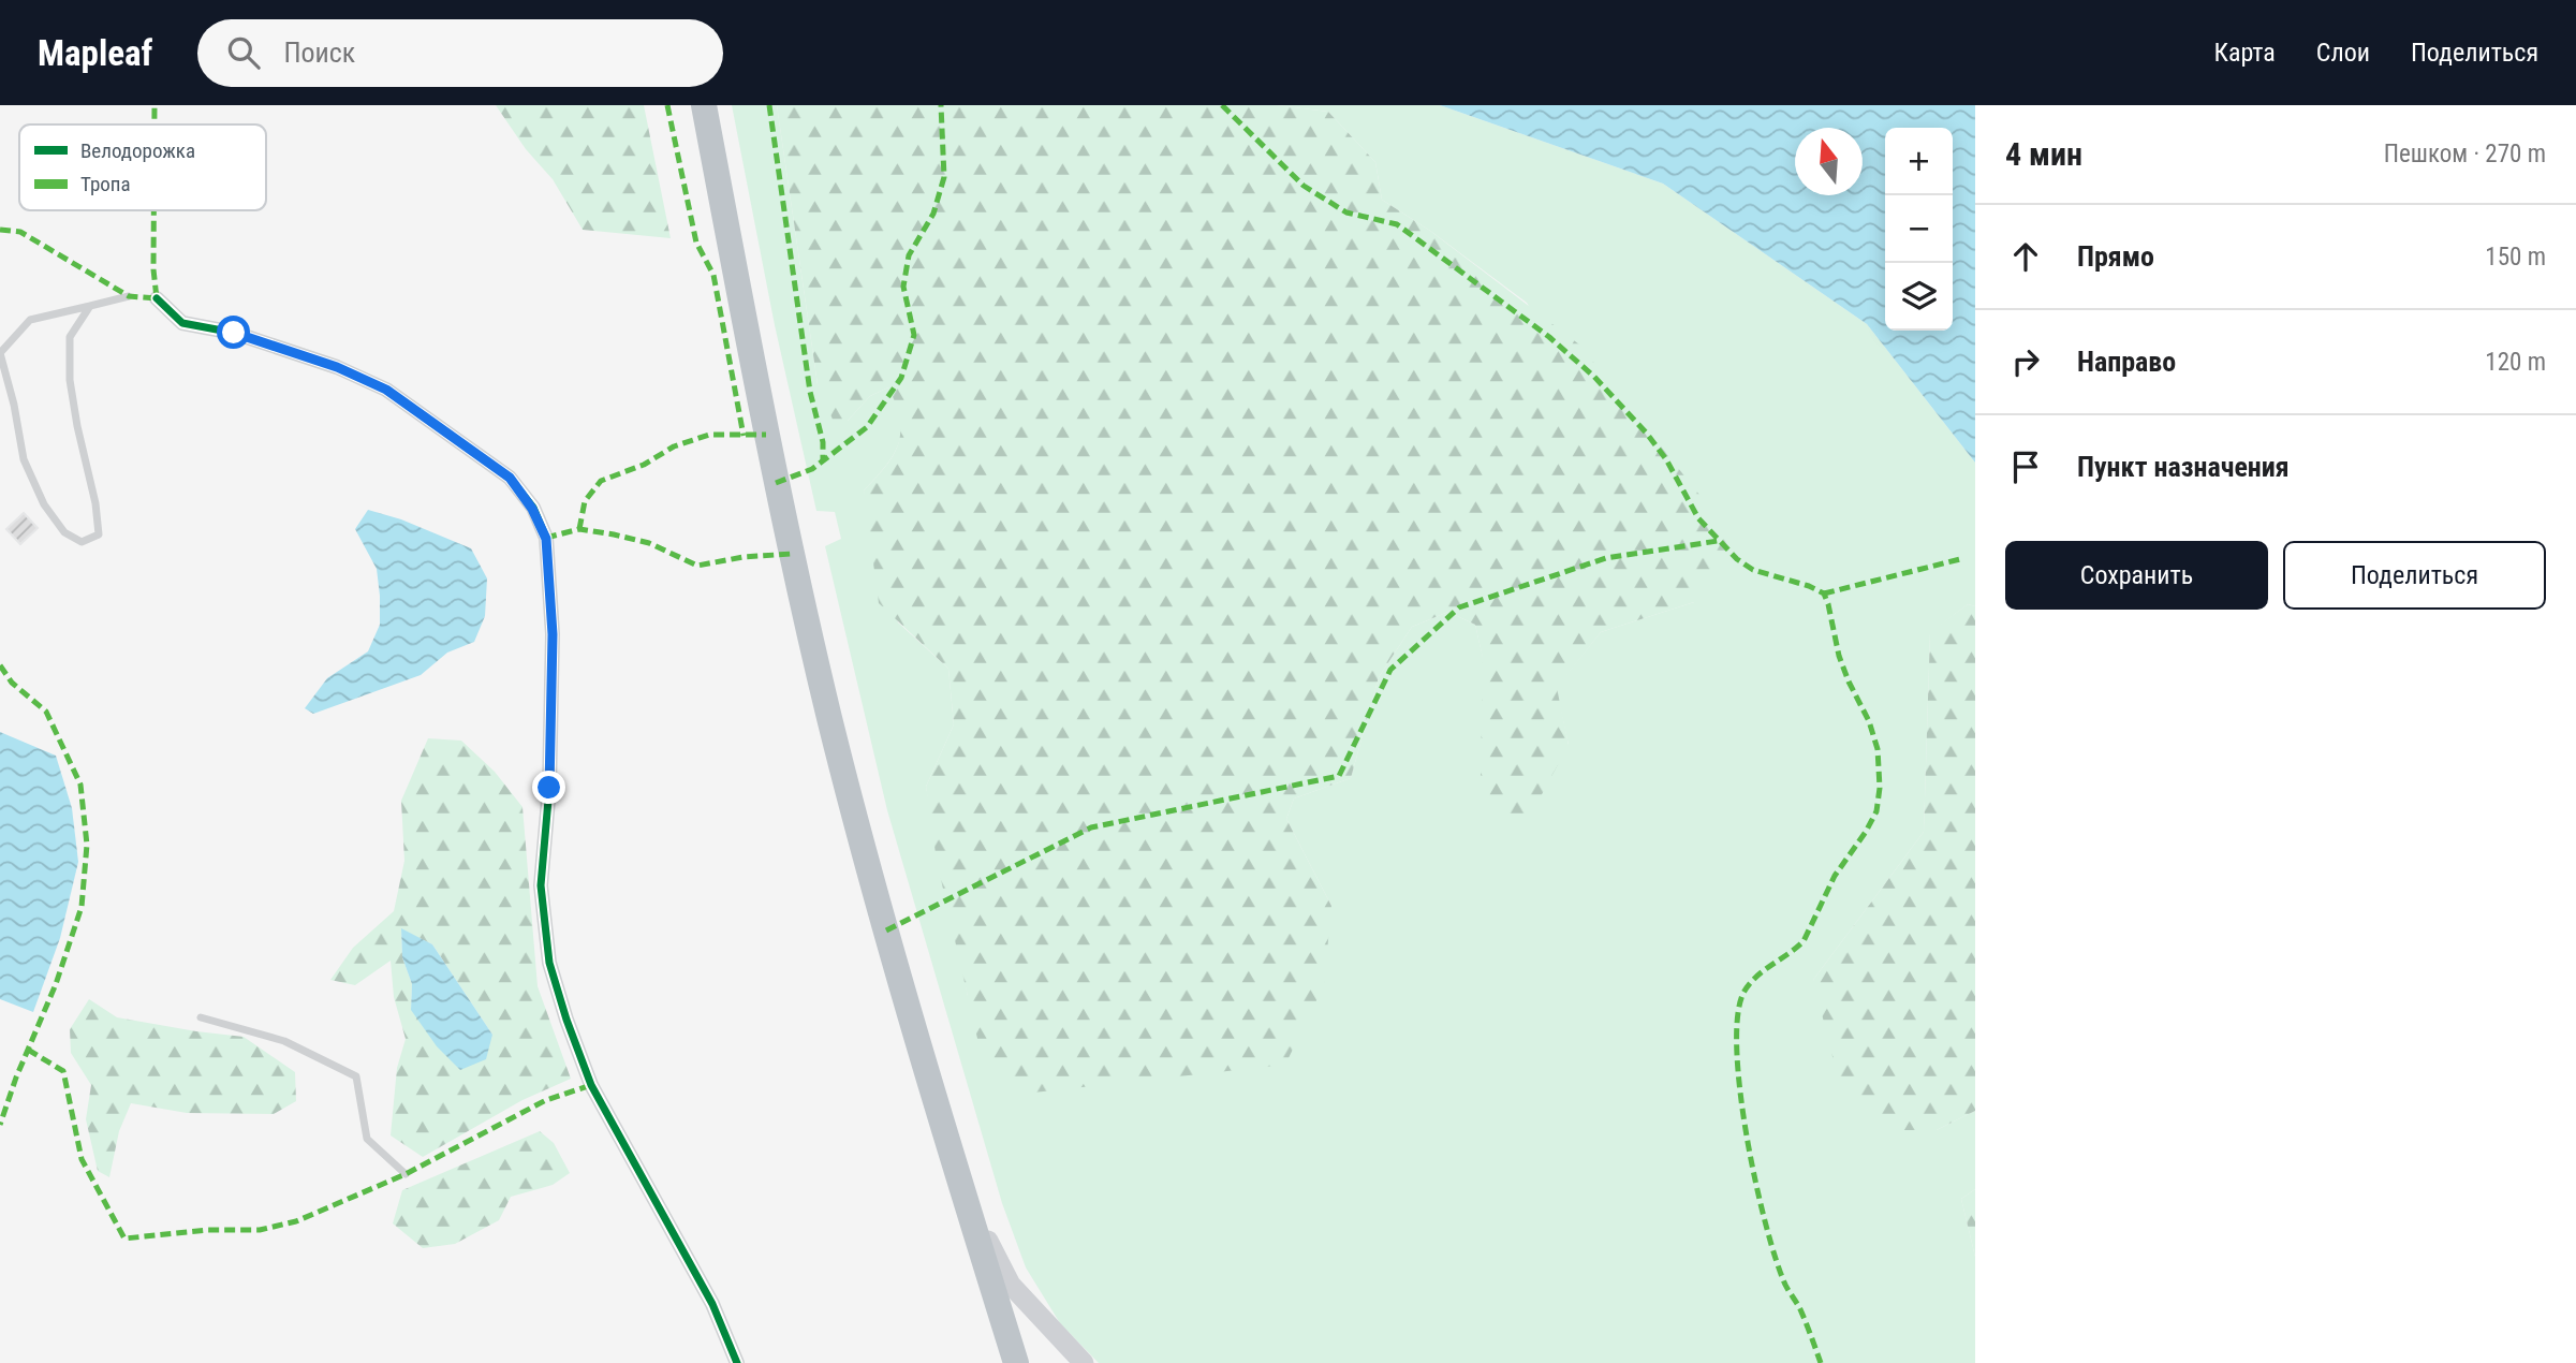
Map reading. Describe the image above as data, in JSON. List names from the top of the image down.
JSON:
{
  "legend": ["Велодорожка", "Тропа"],
  "north": "top",
  "page": {
    "header": "Mapleaf",
    "search": "Поиск",
    "nav": ["Карта", "Слои", "Поделиться"],
    "heading": ["4 мин", "Пешком · 270 m"],
    "map_buttons": ["+", "−"],
    "list": [
      ["Прямо", "150 m"],
      ["Направо", "120 m"],
      "Пункт назначения"
    ],
    "buttons": ["Сохранить", "Поделиться"]
  }
}
